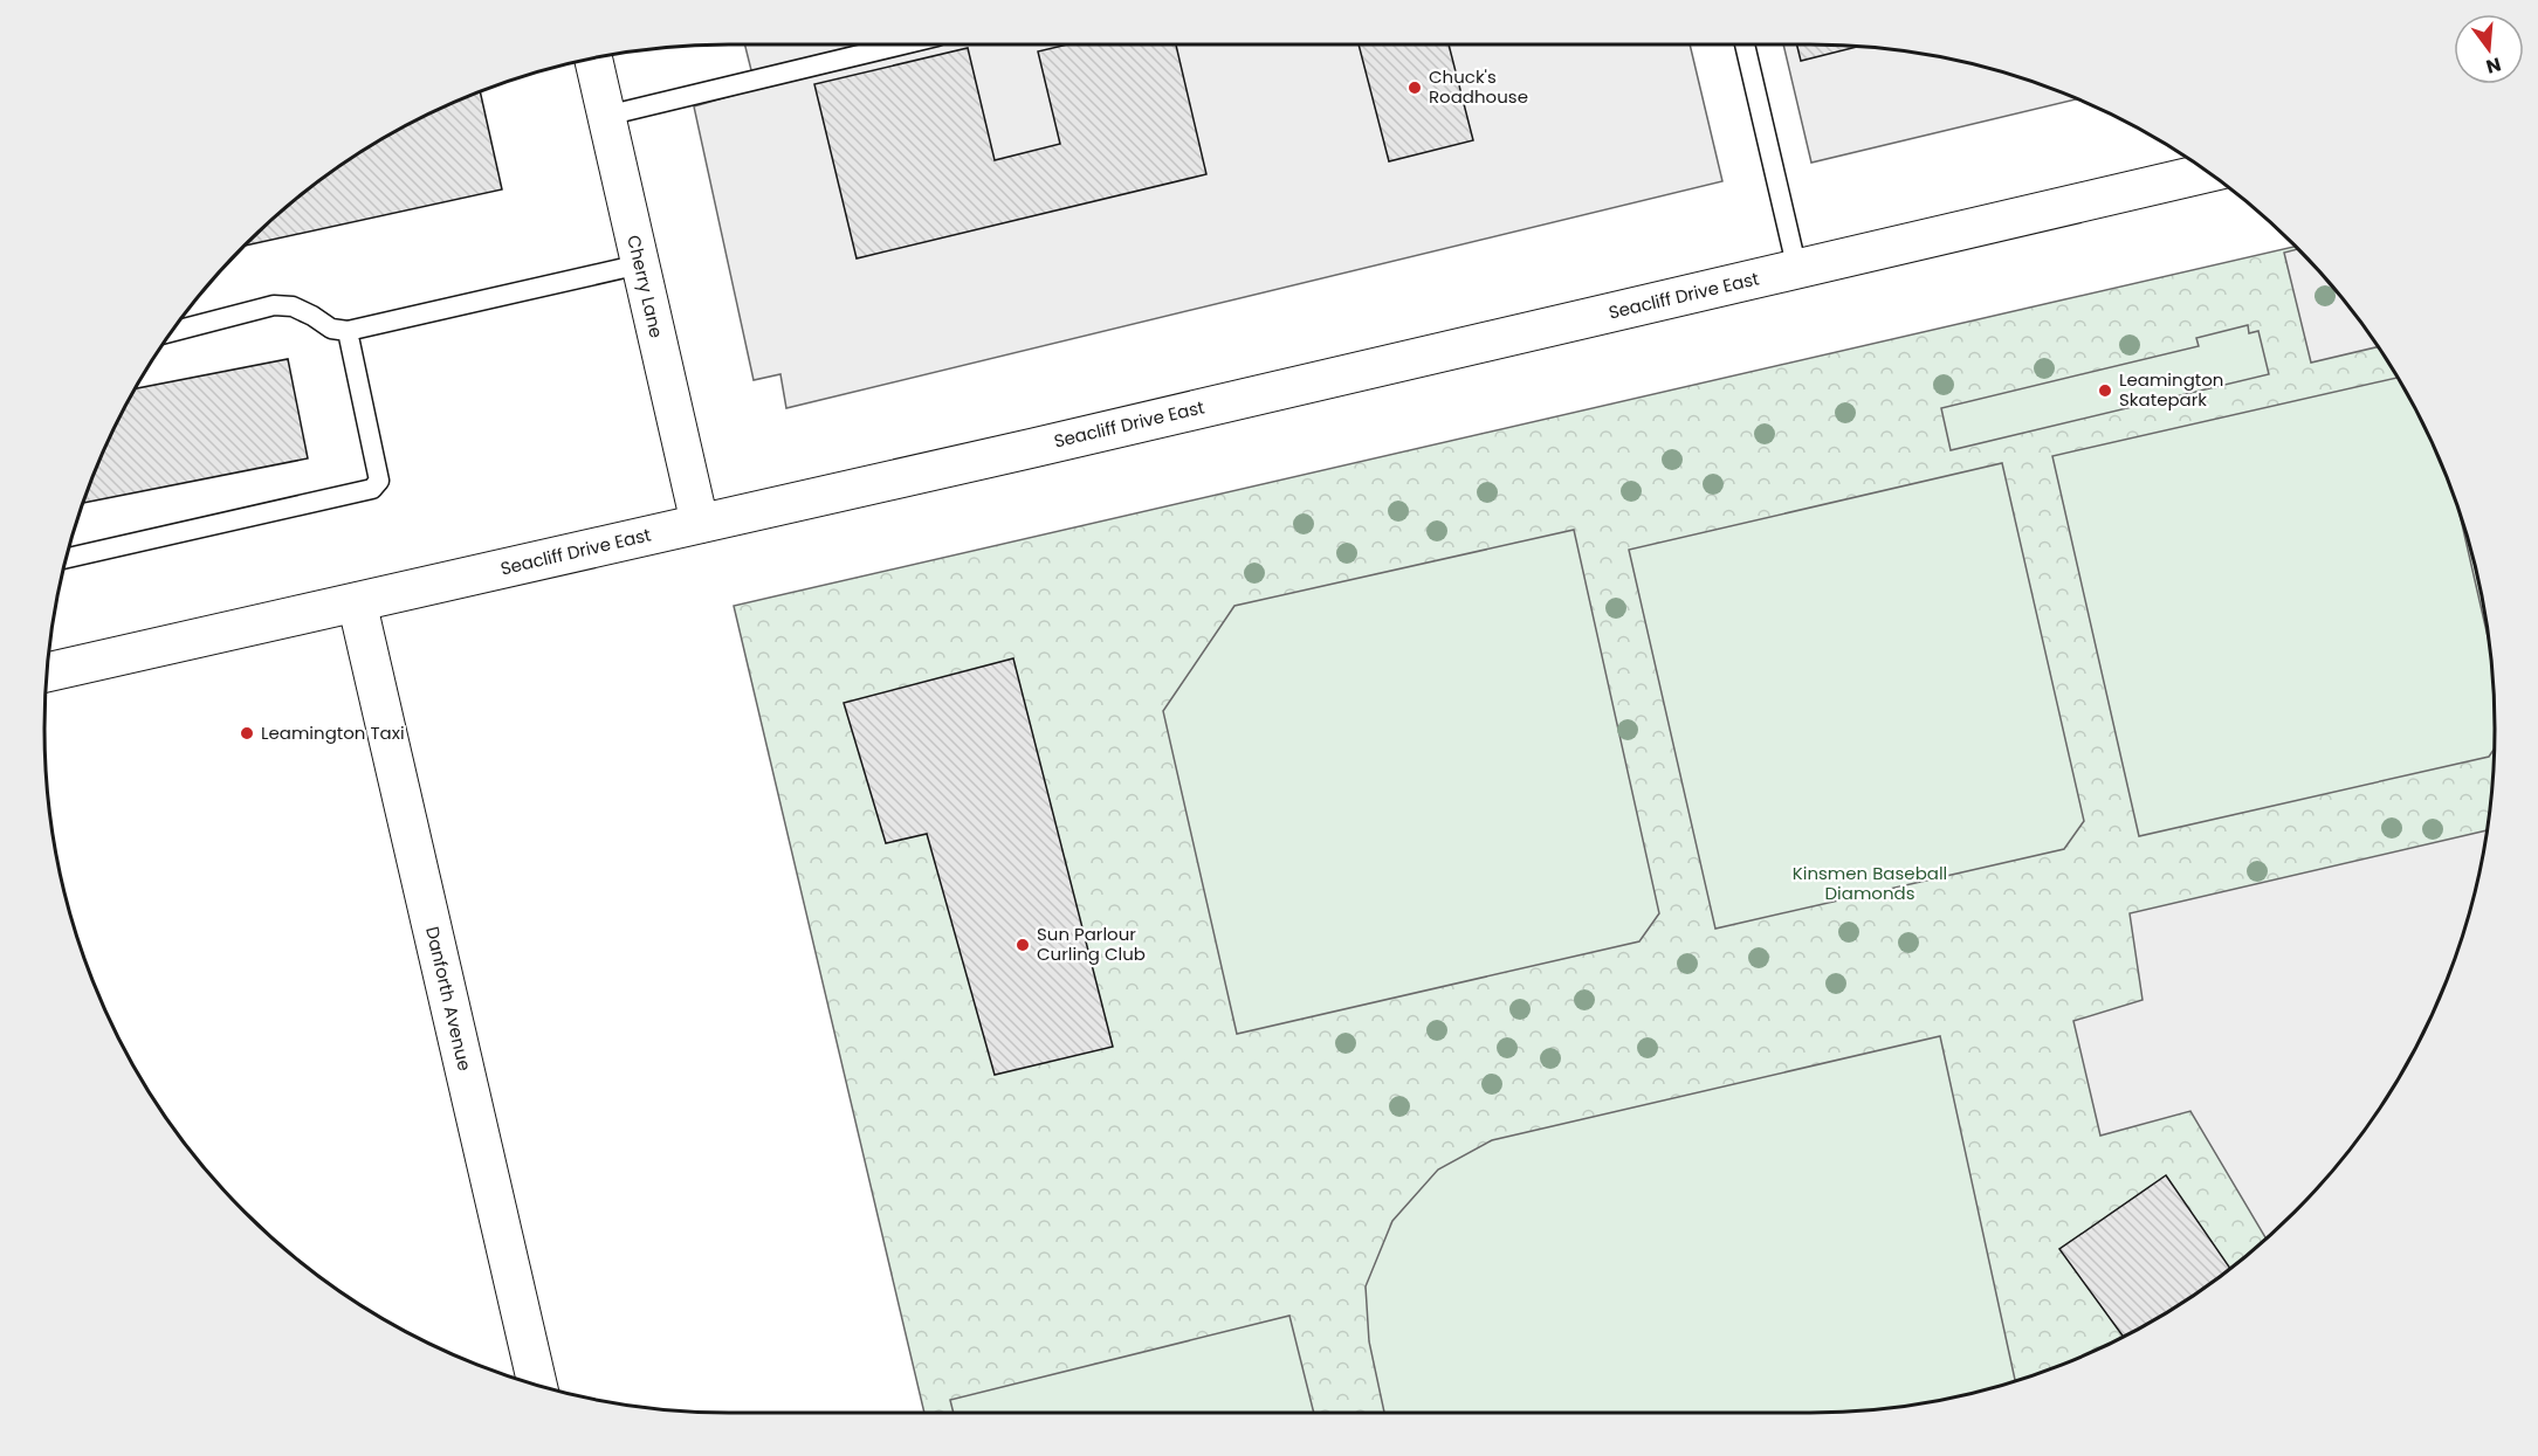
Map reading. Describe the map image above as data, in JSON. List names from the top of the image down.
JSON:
{
  "streets": {
    "main road": ["Seacliff Drive East", "Danforth Avenue"],
    "street": ["Cherry Lane"]
  },
  "crossings": [
    ["Cherry Lane", "Seacliff Drive East"],
    ["Seacliff Drive East", "Danforth Avenue"]
  ],
  "parks": ["Kinsmen Baseball Diamonds"],
  "places": [
    "Chuck's Roadhouse",
    "Leamington Skatepark",
    "Leamington Taxi",
    "Sun Parlour Curling Club"
  ],
  "north": "bottom"
}
